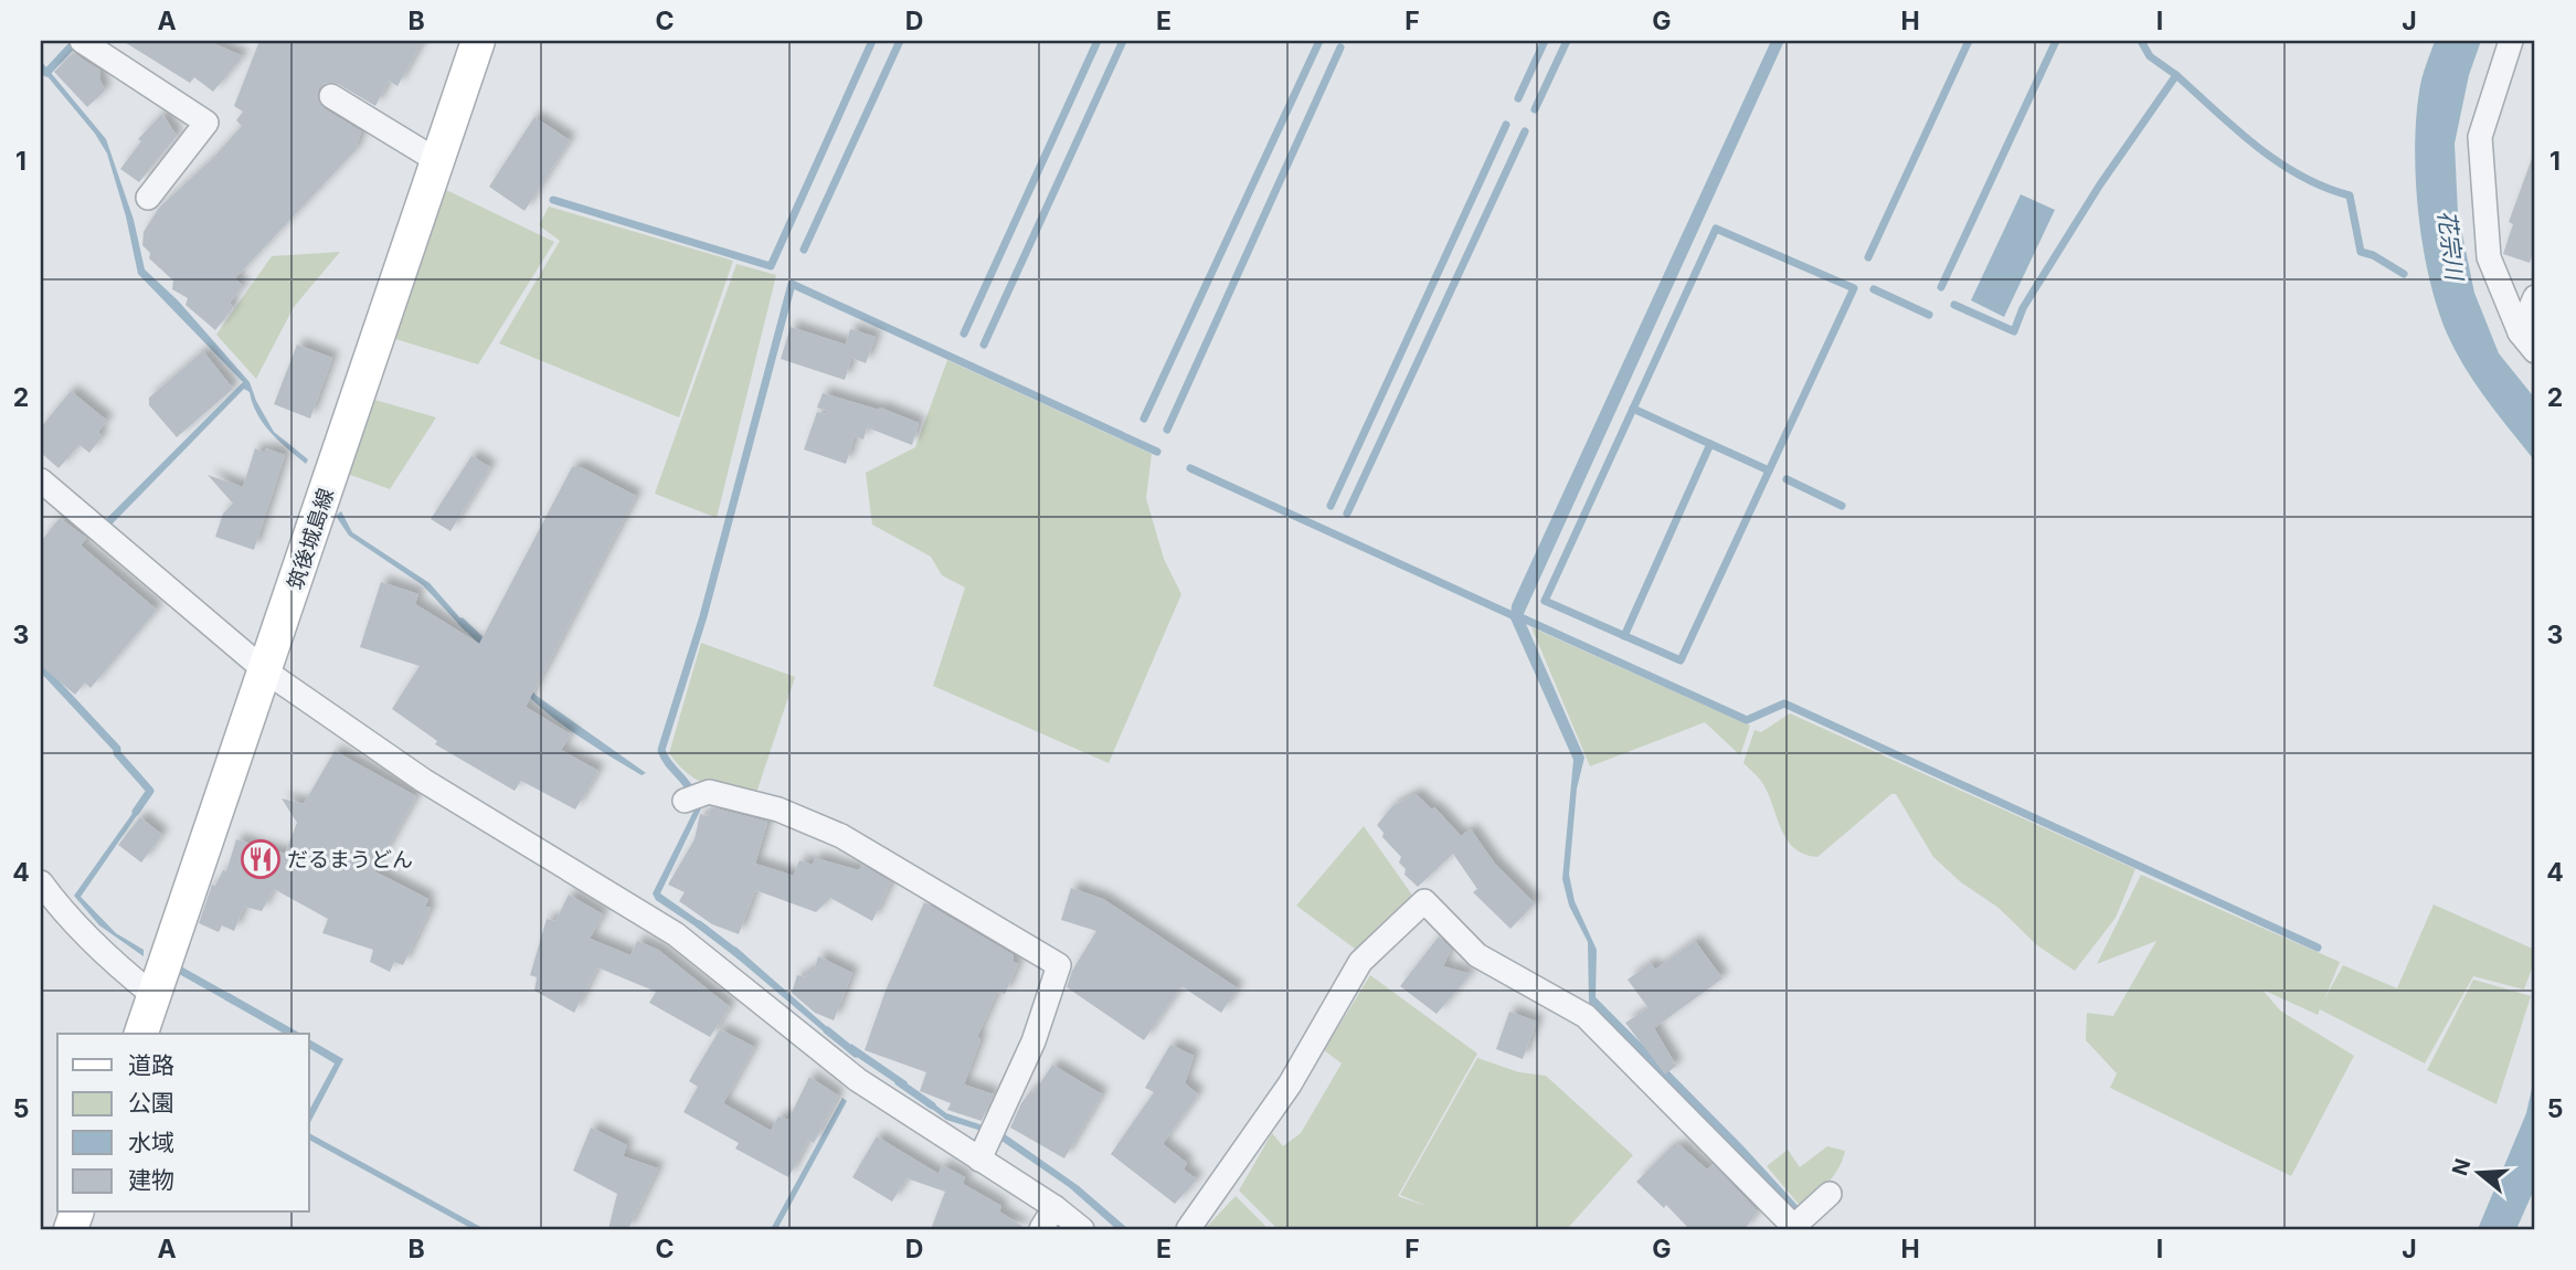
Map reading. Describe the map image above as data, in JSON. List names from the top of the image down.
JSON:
{
  "streets": {
    "main road": ["筑後城島線"]
  },
  "water": ["花宗川"],
  "places": {
    "restaurant": ["だるまうどん"]
  },
  "legend": [
    "道路",
    "公園",
    "水域",
    "建物"
  ],
  "north": "left",
  "grid": {
    "columns": [
      "A",
      "B",
      "C",
      "D",
      "E",
      "F",
      "G",
      "H",
      "I",
      "J"
    ],
    "rows": [
      "1",
      "2",
      "3",
      "4",
      "5"
    ]
  }
}
